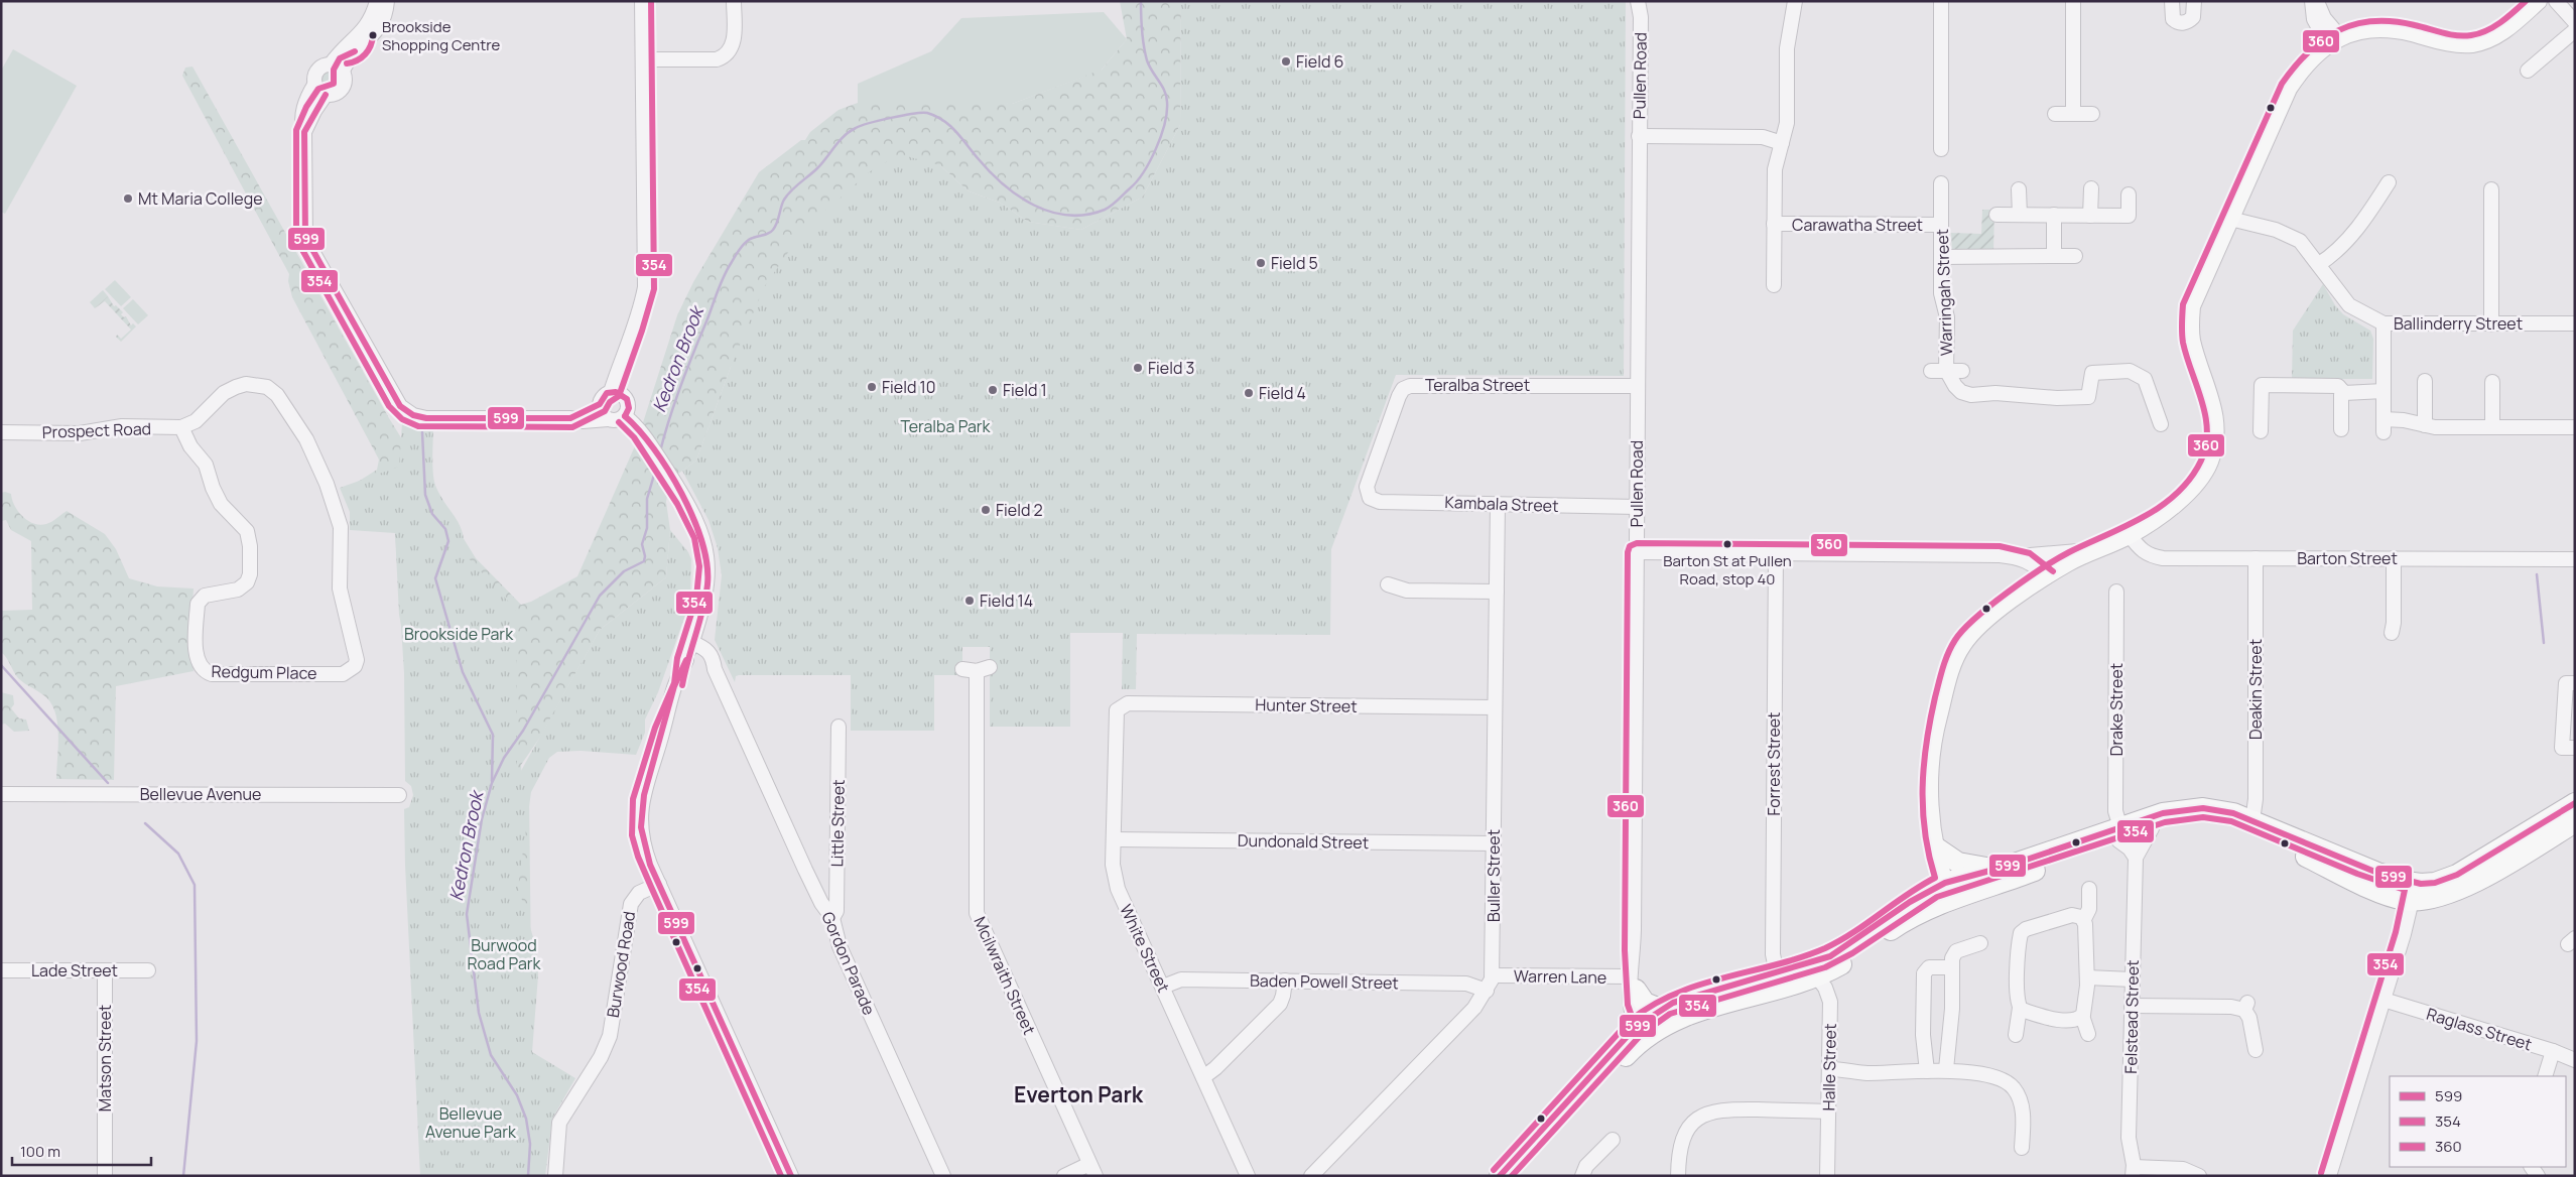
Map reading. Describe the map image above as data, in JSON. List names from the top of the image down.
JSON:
{
  "streets": {
    "street": [
      "Pullen Road",
      "Carawatha Street",
      "Warringah Street",
      "Ballinderry Street",
      "Teralba Street",
      "Prospect Road",
      "Kambala Street",
      "Barton Street",
      "Redgum Place",
      "Deakin Street",
      "Hunter Street",
      "Drake Street",
      "Forrest Street",
      "Bellevue Avenue",
      "Little Street",
      "Dundonald Street",
      "Buller Street",
      "White Street",
      "Gordon Parade",
      "Burwood Road",
      "Lade Street",
      "Mcilwraith Street",
      "Warren Lane",
      "Baden Powell Street",
      "Felstead Street",
      "Raglass Street",
      "Matson Street",
      "Halle Street"
    ]
  },
  "crossings": [
    ["Pullen Road", "Teralba Street"],
    ["Pullen Road", "Kambala Street"],
    ["Pullen Road", "Warren Lane"],
    ["Carawatha Street", "Warringah Street"],
    ["Teralba Street", "Kambala Street"],
    ["Prospect Road", "Redgum Place"],
    ["Kambala Street", "Buller Street"],
    ["Barton Street", "Deakin Street"],
    ["Hunter Street", "Buller Street"],
    ["Hunter Street", "White Street"],
    ["Little Street", "Gordon Parade"],
    ["Dundonald Street", "Buller Street"],
    ["Dundonald Street", "White Street"],
    ["Buller Street", "Warren Lane"],
    ["Buller Street", "Baden Powell Street"],
    ["White Street", "Baden Powell Street"],
    ["Lade Street", "Matson Street"]
  ],
  "districts": ["Everton Park"],
  "water": ["Kedron Brook"],
  "parks": [
    "Teralba Park",
    "Brookside Park",
    "Burwood Road Park",
    "Bellevue Avenue Park"
  ],
  "places": [
    "Brookside Shopping Centre",
    "Field 6",
    "Mt Maria College",
    "Field 5",
    "Field 3",
    "Field 10",
    "Field 1",
    "Field 4",
    "Field 2",
    "Barton St at Pullen Road, stop 40",
    "Field 14"
  ],
  "lines": ["transit line 354", "transit line 360", "transit line 599"],
  "legend": ["599", "354", "360"],
  "scale_bar": "100 m"
}
